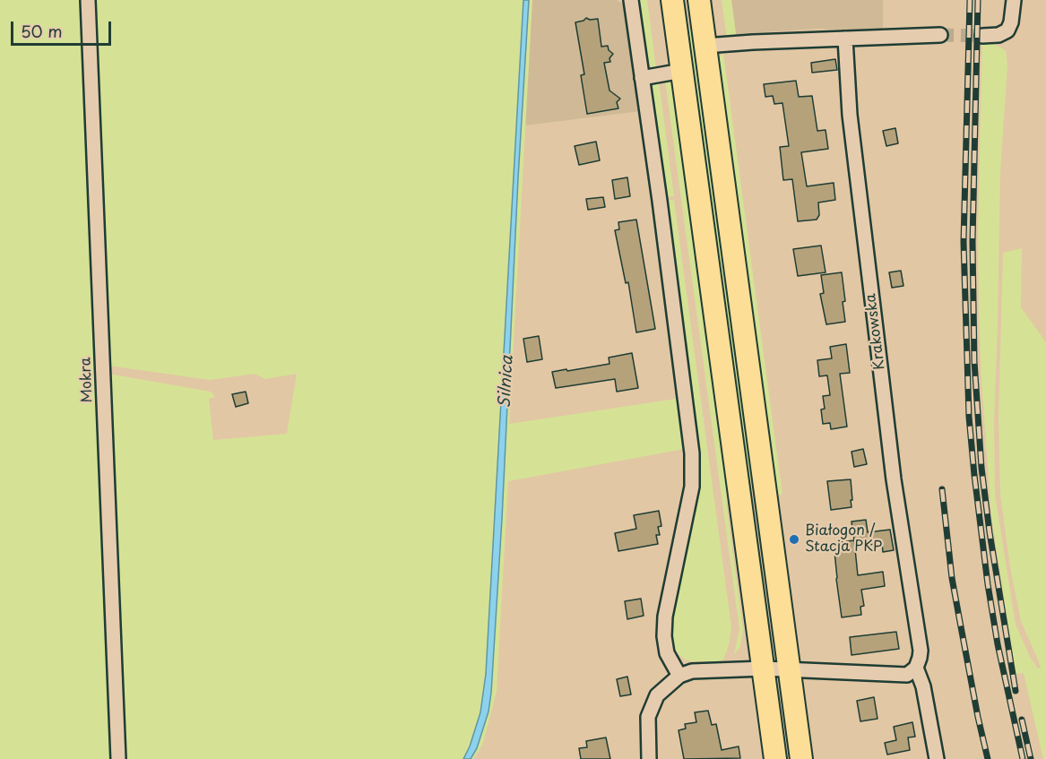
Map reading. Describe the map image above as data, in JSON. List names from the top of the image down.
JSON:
{
  "streets": {
    "street": ["Krakowska", "Mokra"]
  },
  "water": ["Silnica"],
  "places": ["Białogon / Stacja PKP"],
  "scale_bar": "50 m"
}
